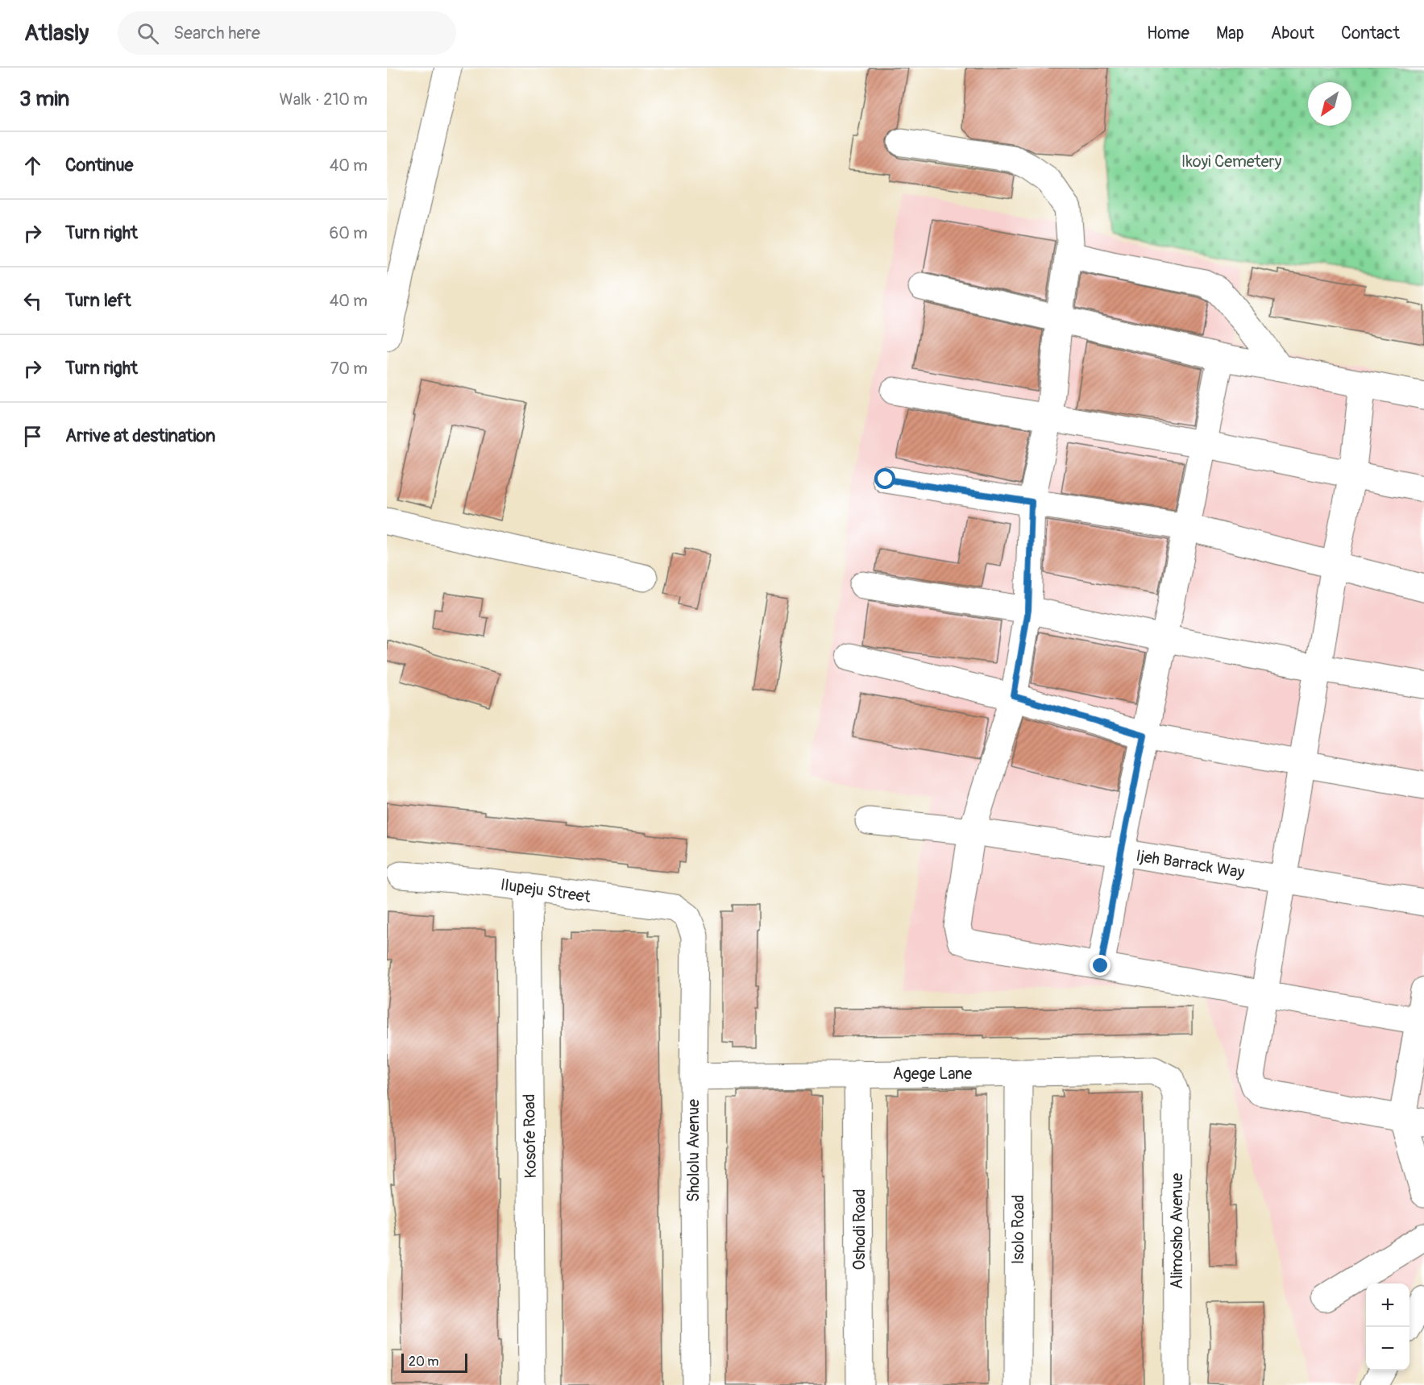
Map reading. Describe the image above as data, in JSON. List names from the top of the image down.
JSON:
{
  "streets": {
    "street": [
      "Ijeh Barrack Way",
      "Ilupeju Street",
      "Agege Lane",
      "Kosofe Road",
      "Shololu Avenue",
      "Oshodi Road",
      "Isolo Road",
      "Alimosho Avenue"
    ]
  },
  "crossings": [
    ["Ilupeju Street", "Kosofe Road"],
    ["Ilupeju Street", "Shololu Avenue"],
    ["Agege Lane", "Shololu Avenue"],
    ["Agege Lane", "Oshodi Road"],
    ["Agege Lane", "Isolo Road"],
    ["Agege Lane", "Alimosho Avenue"]
  ],
  "parks": ["Ikoyi Cemetery"],
  "scale_bar": "20 m",
  "north": "bottom left",
  "page": {
    "header": "Atlasly",
    "search": "Search here",
    "nav": [
      "Home",
      "Map",
      "About",
      "Contact"
    ],
    "heading": ["3 min", "Walk · 210 m"],
    "list": [
      ["Continue", "40 m"],
      ["Turn right", "60 m"],
      ["Turn left", "40 m"],
      ["Turn right", "70 m"],
      "Arrive at destination"
    ],
    "map_buttons": ["+", "−"],
    "scale": "20 m"
  }
}
